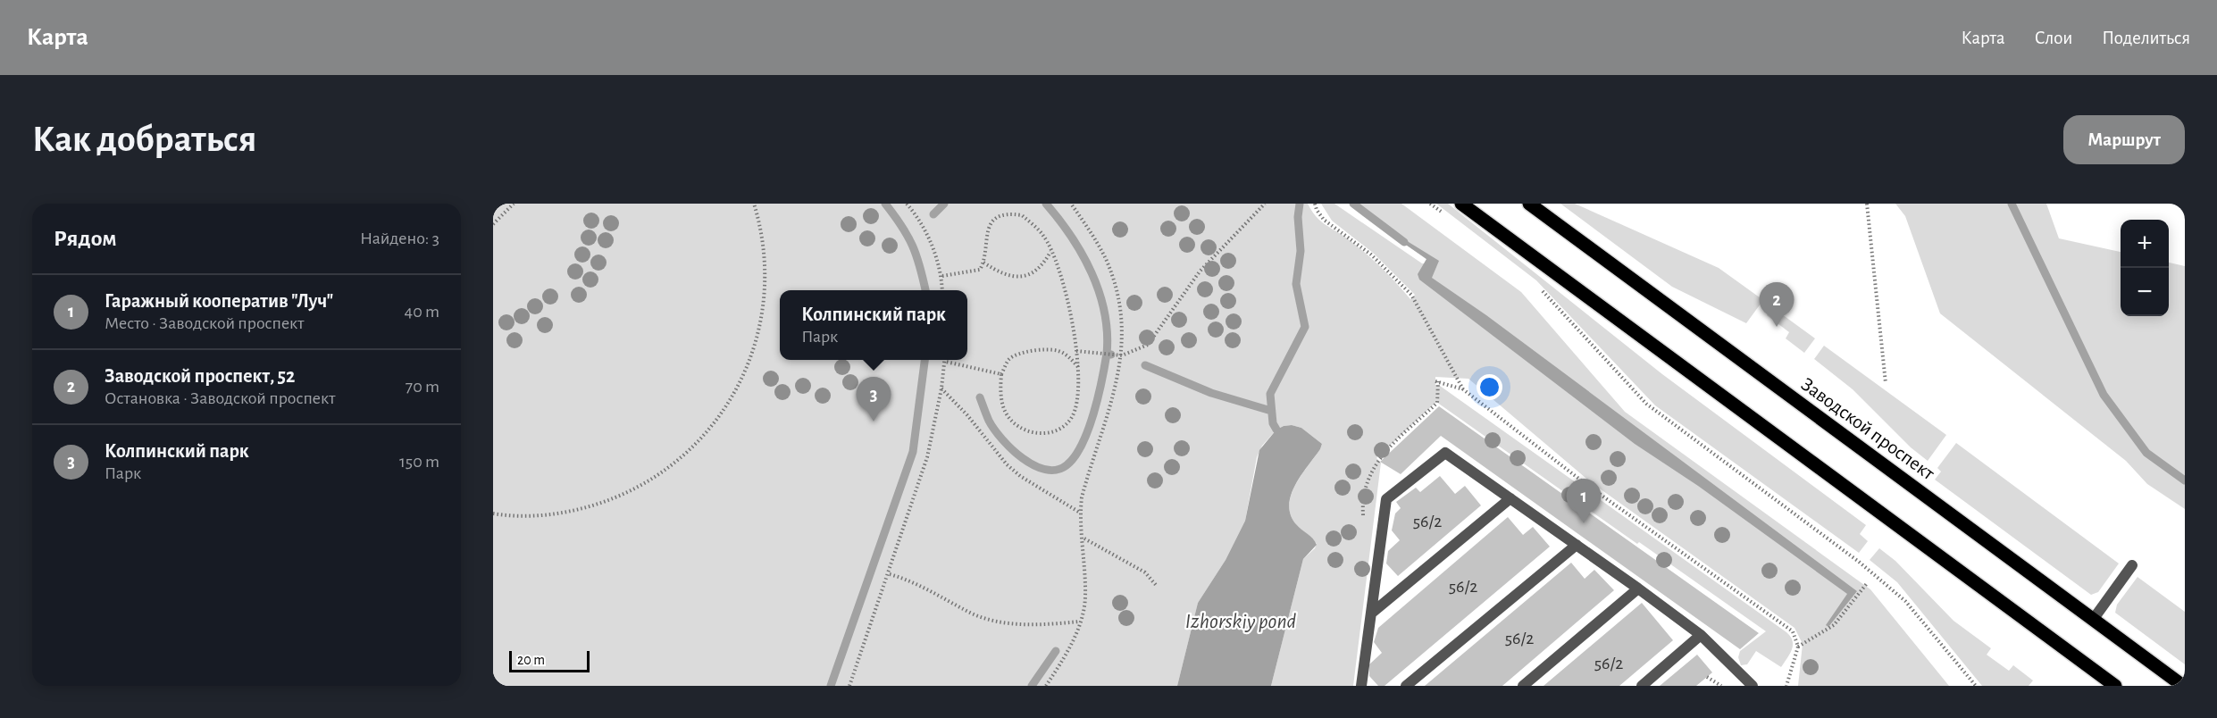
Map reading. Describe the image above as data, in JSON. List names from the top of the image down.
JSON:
{
  "streets": {
    "main road": ["Заводской проспект"]
  },
  "water": ["Izhorskiy pond"],
  "house_numbers": [
    "56/2",
    "56/2",
    "56/2",
    "56/2"
  ],
  "scale_bar": "20 m",
  "page": {
    "header": "Карта",
    "nav": ["Карта", "Слои", "Поделиться"],
    "buttons": "Маршрут",
    "title": "Как добраться",
    "heading": ["Рядом", "Найдено: 3"],
    "map_buttons": ["+", "−"],
    "list": [
      {
        "mark": "1",
        "name": "Гаражный кооператив \"Луч\"",
        "note": "Место · Заводской проспект",
        "value": "40 m"
      },
      {
        "mark": "2",
        "name": "Заводской проспект, 52",
        "note": "Остановка · Заводской проспект",
        "value": "70 m"
      },
      {
        "mark": "3",
        "name": "Колпинский парк",
        "note": "Парк",
        "value": "150 m"
      }
    ],
    "pins": ["2", "3", "1"],
    "popup": ["Колпинский парк", "Парк"],
    "scale": "20 m"
  }
}
